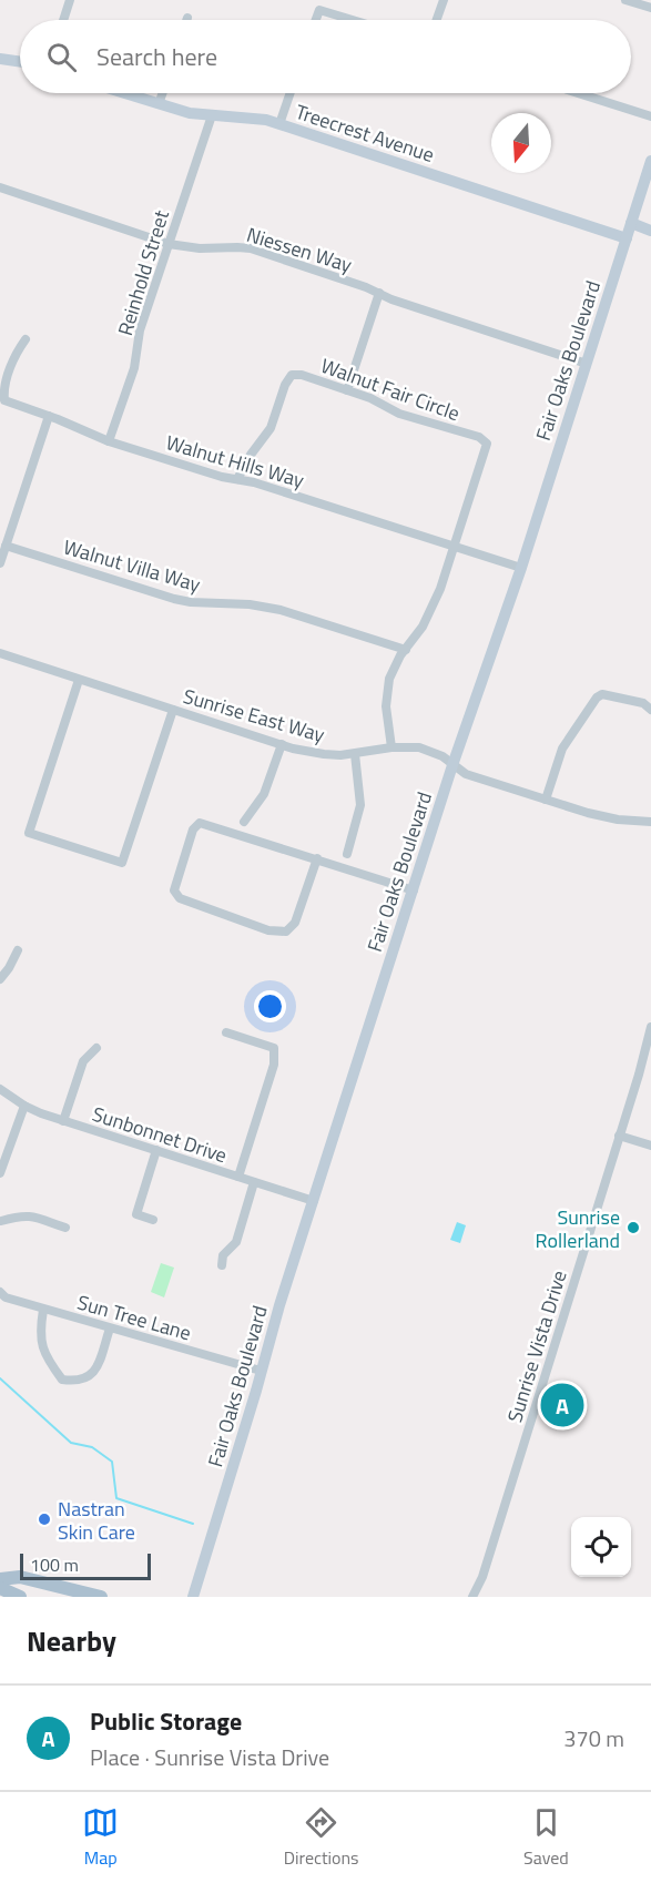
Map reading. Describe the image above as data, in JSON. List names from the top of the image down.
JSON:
{
  "streets": {
    "main road": ["Treecrest Avenue", "Fair Oaks Boulevard"],
    "street": [
      "Niessen Way",
      "Reinhold Street",
      "Walnut Fair Circle",
      "Walnut Hills Way",
      "Walnut Villa Way",
      "Sunrise East Way",
      "Sunbonnet Drive",
      "Sun Tree Lane",
      "Sunrise Vista Drive"
    ]
  },
  "crossings": [
    ["Treecrest Avenue", "Reinhold Street"],
    ["Treecrest Avenue", "Fair Oaks Boulevard"],
    ["Niessen Way", "Reinhold Street"],
    ["Niessen Way", "Fair Oaks Boulevard"],
    ["Reinhold Street", "Walnut Hills Way"],
    ["Fair Oaks Boulevard", "Walnut Hills Way"],
    ["Fair Oaks Boulevard", "Sunrise East Way"],
    ["Fair Oaks Boulevard", "Sunbonnet Drive"],
    ["Fair Oaks Boulevard", "Sun Tree Lane"],
    ["Walnut Fair Circle", "Walnut Hills Way"]
  ],
  "places": ["Sunrise Rollerland", "Nastran Skin Care"],
  "scale_bar": "100 m",
  "north": "bottom",
  "page": {
    "search": "Search here",
    "pins": "A",
    "scale": "100 m",
    "heading": "Nearby",
    "list": [
      {
        "mark": "A",
        "name": "Public Storage",
        "note": "Place · Sunrise Vista Drive",
        "value": "370 m"
      }
    ],
    "nav": ["Map", "Directions", "Saved"]
  }
}
